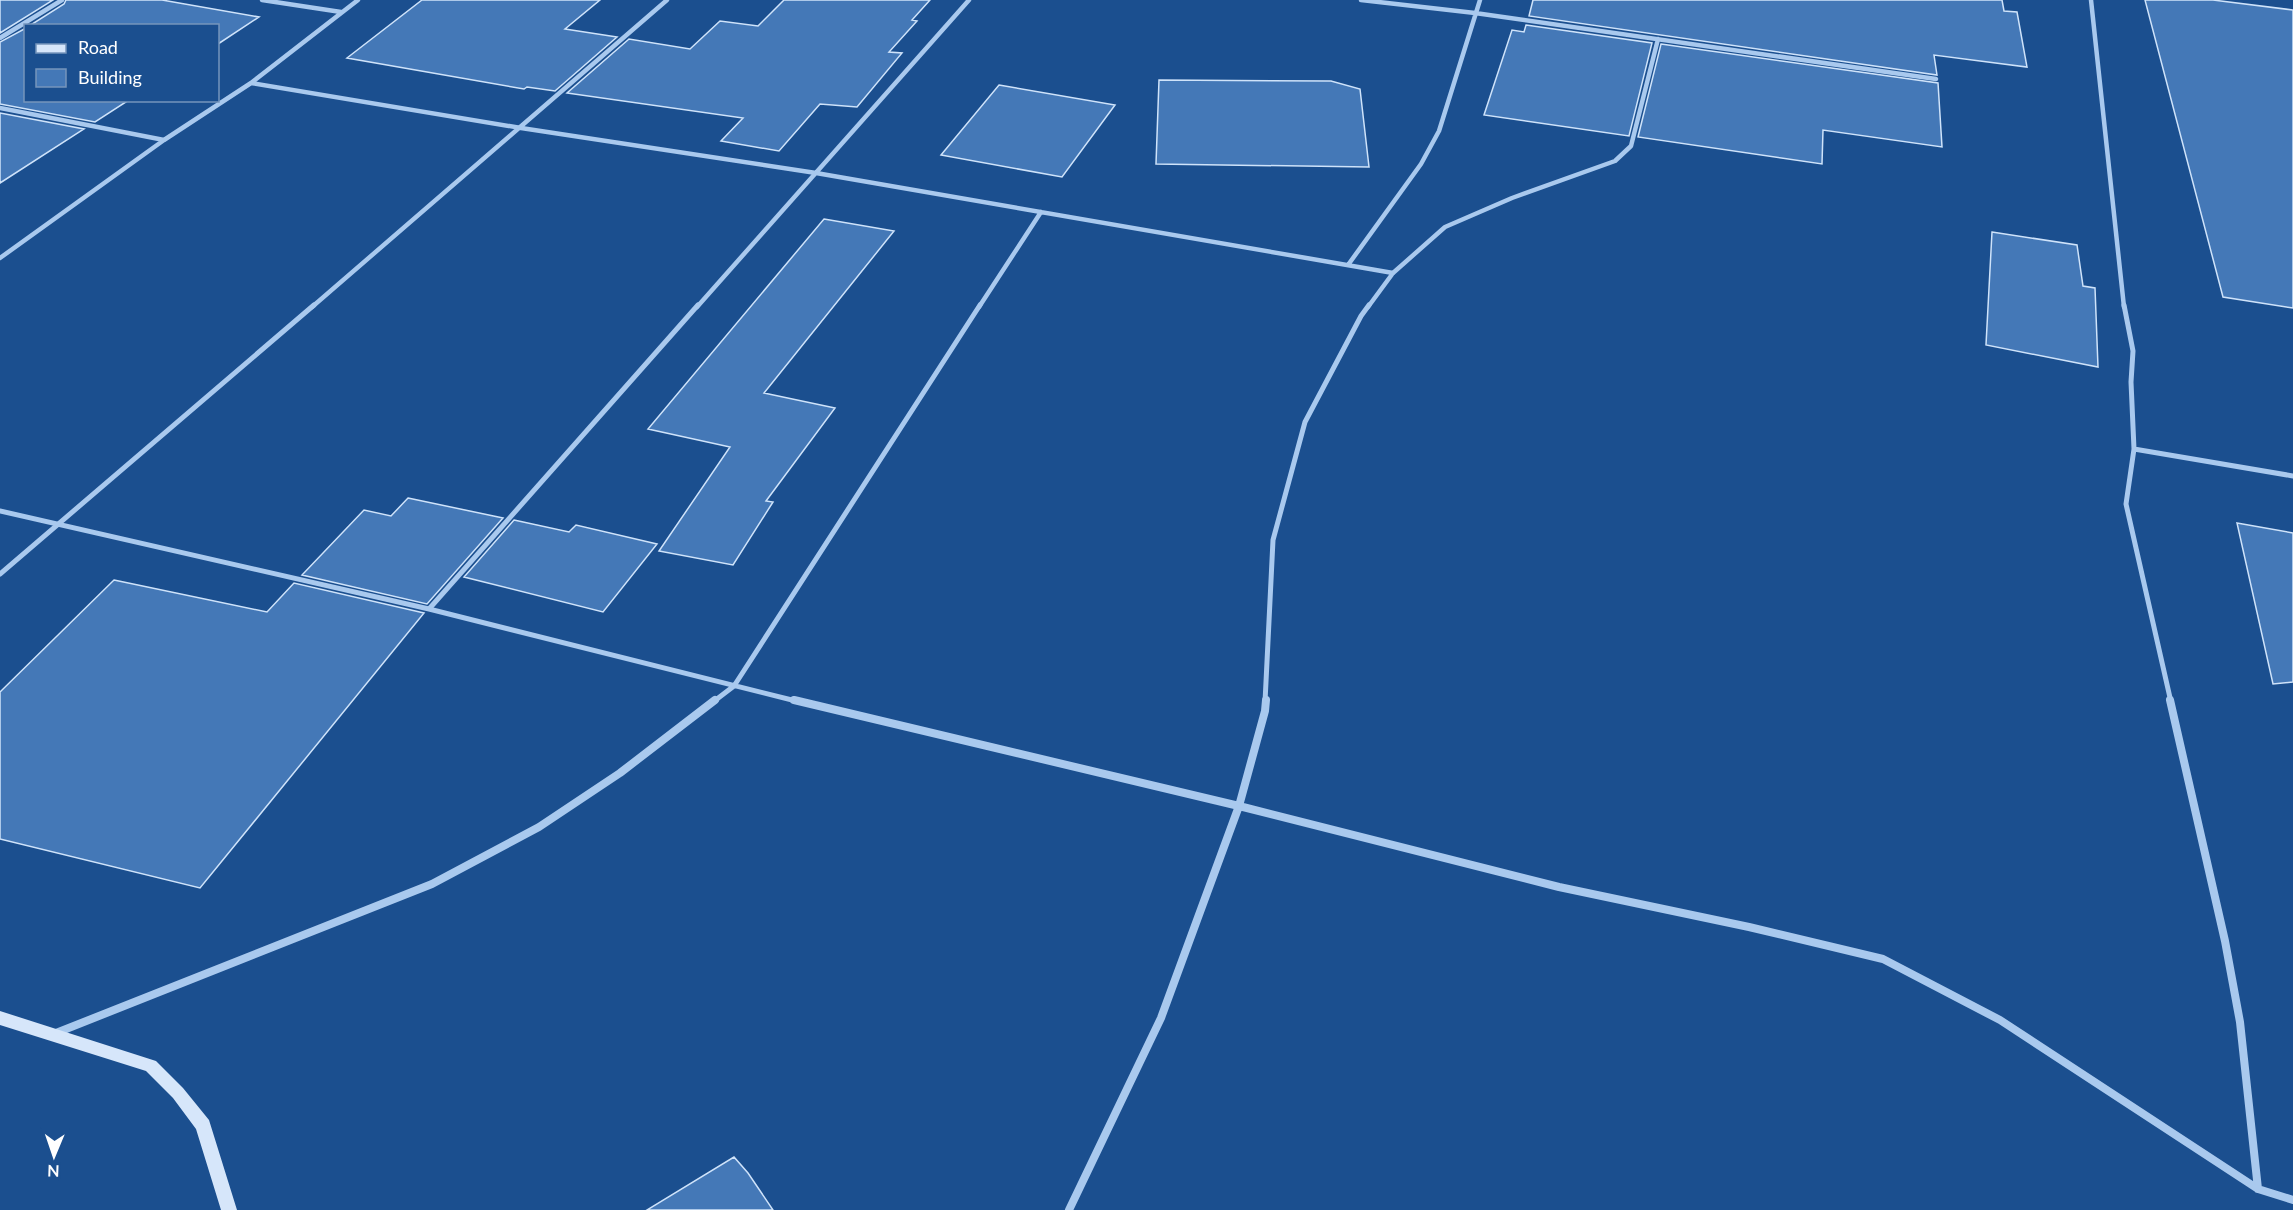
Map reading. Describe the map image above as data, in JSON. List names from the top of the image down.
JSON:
{
  "legend": ["Road", "Building"],
  "north": "bottom"
}
